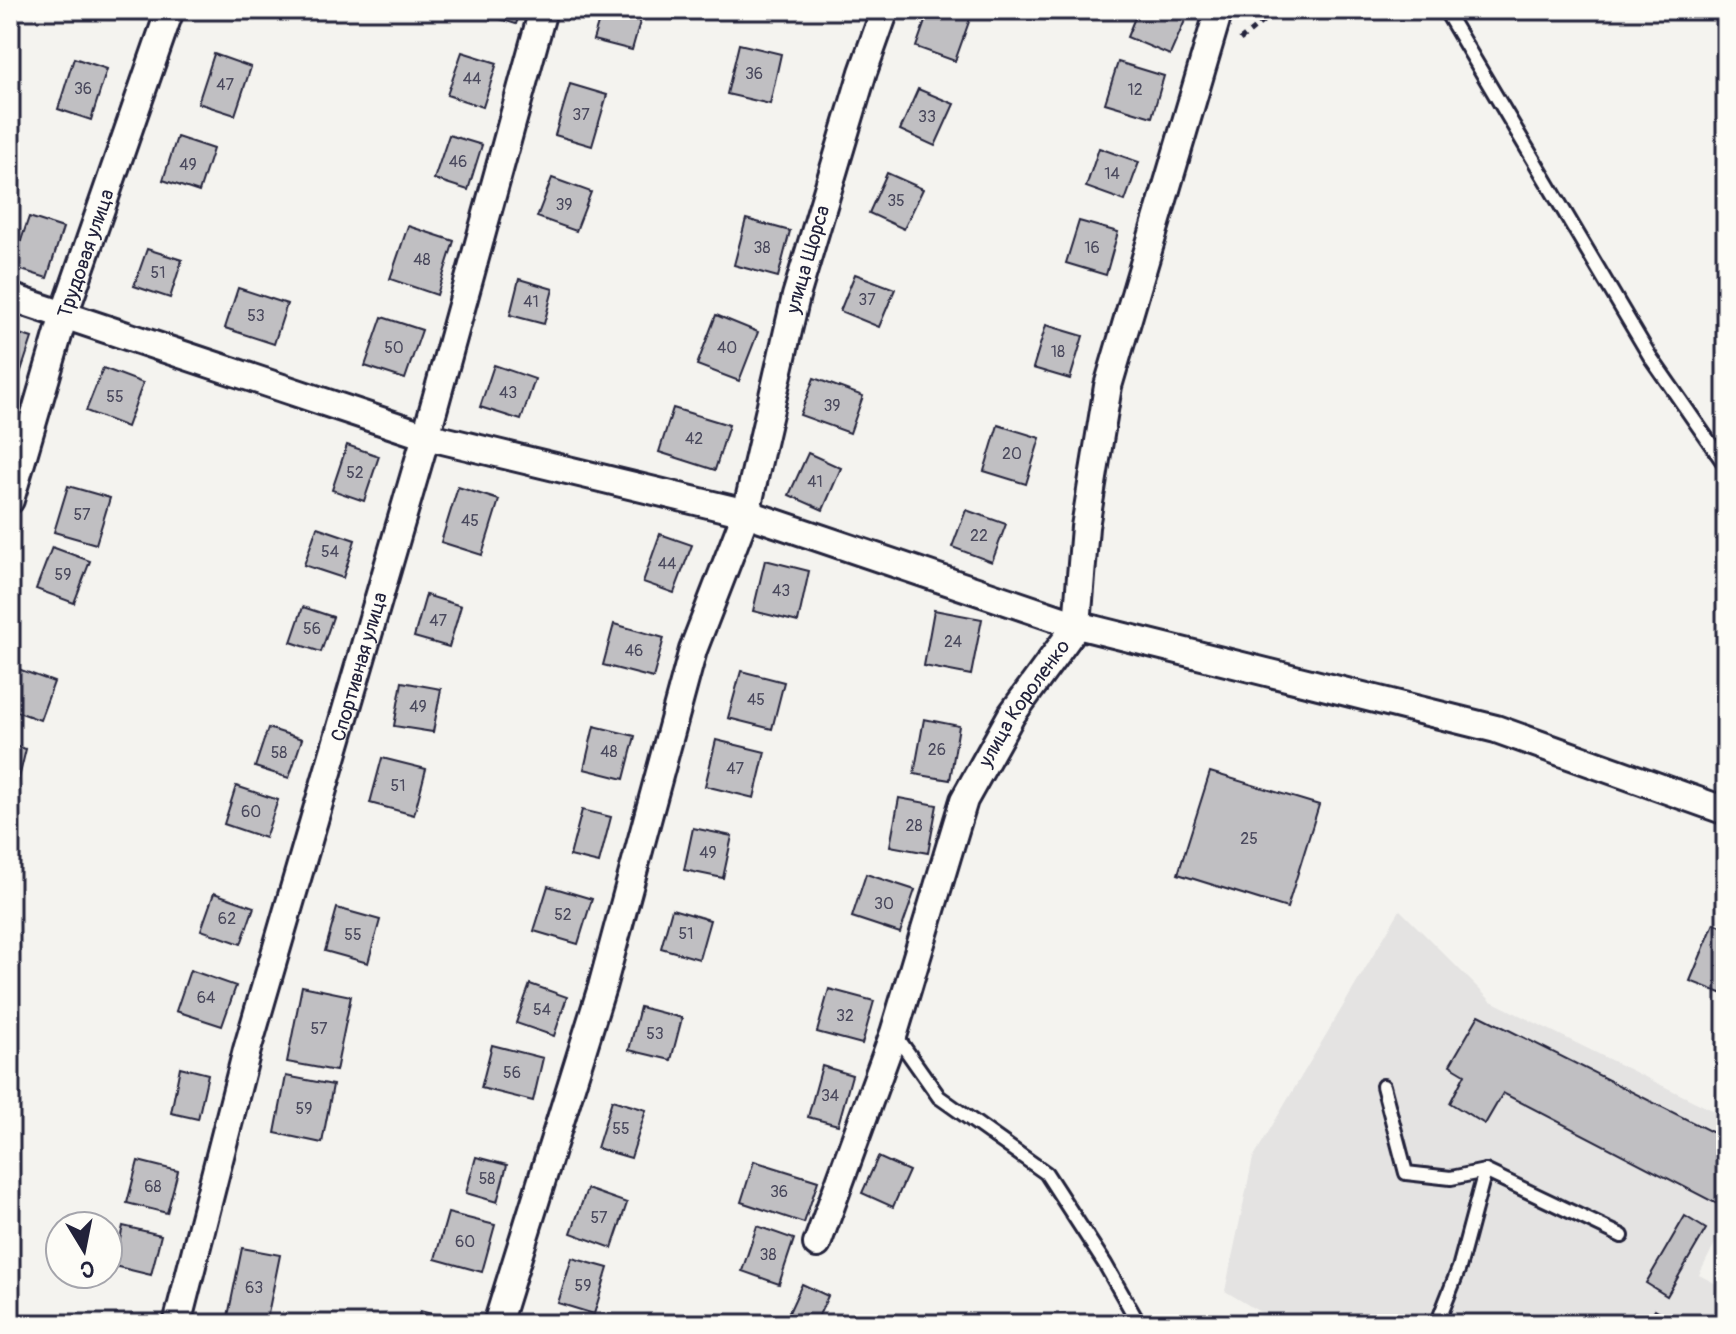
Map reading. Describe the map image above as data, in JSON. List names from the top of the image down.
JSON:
{
  "streets": {
    "street": [
      "Трудовая улица",
      "улица Щорса",
      "Спортивная улица",
      "улица Короленко"
    ]
  },
  "house_numbers": [
    "36",
    "44",
    "47",
    "36",
    "12",
    "37",
    "33",
    "46",
    "49",
    "14",
    "35",
    "39",
    "38",
    "16",
    "48",
    "51",
    "37",
    "41",
    "53",
    "50",
    "40",
    "18",
    "43",
    "55",
    "39",
    "42",
    "20",
    "52",
    "41",
    "57",
    "45",
    "22",
    "54",
    "44",
    "59",
    "43",
    "47",
    "56",
    "24",
    "46",
    "45",
    "49",
    "26",
    "48",
    "58",
    "47",
    "51",
    "60",
    "28",
    "25",
    "49",
    "30",
    "52",
    "62",
    "51",
    "55",
    "64",
    "54",
    "32",
    "57",
    "53",
    "56",
    "34",
    "59",
    "55",
    "58",
    "68",
    "36",
    "57",
    "60",
    "38",
    "59",
    "63"
  ],
  "north": "bottom"
}
